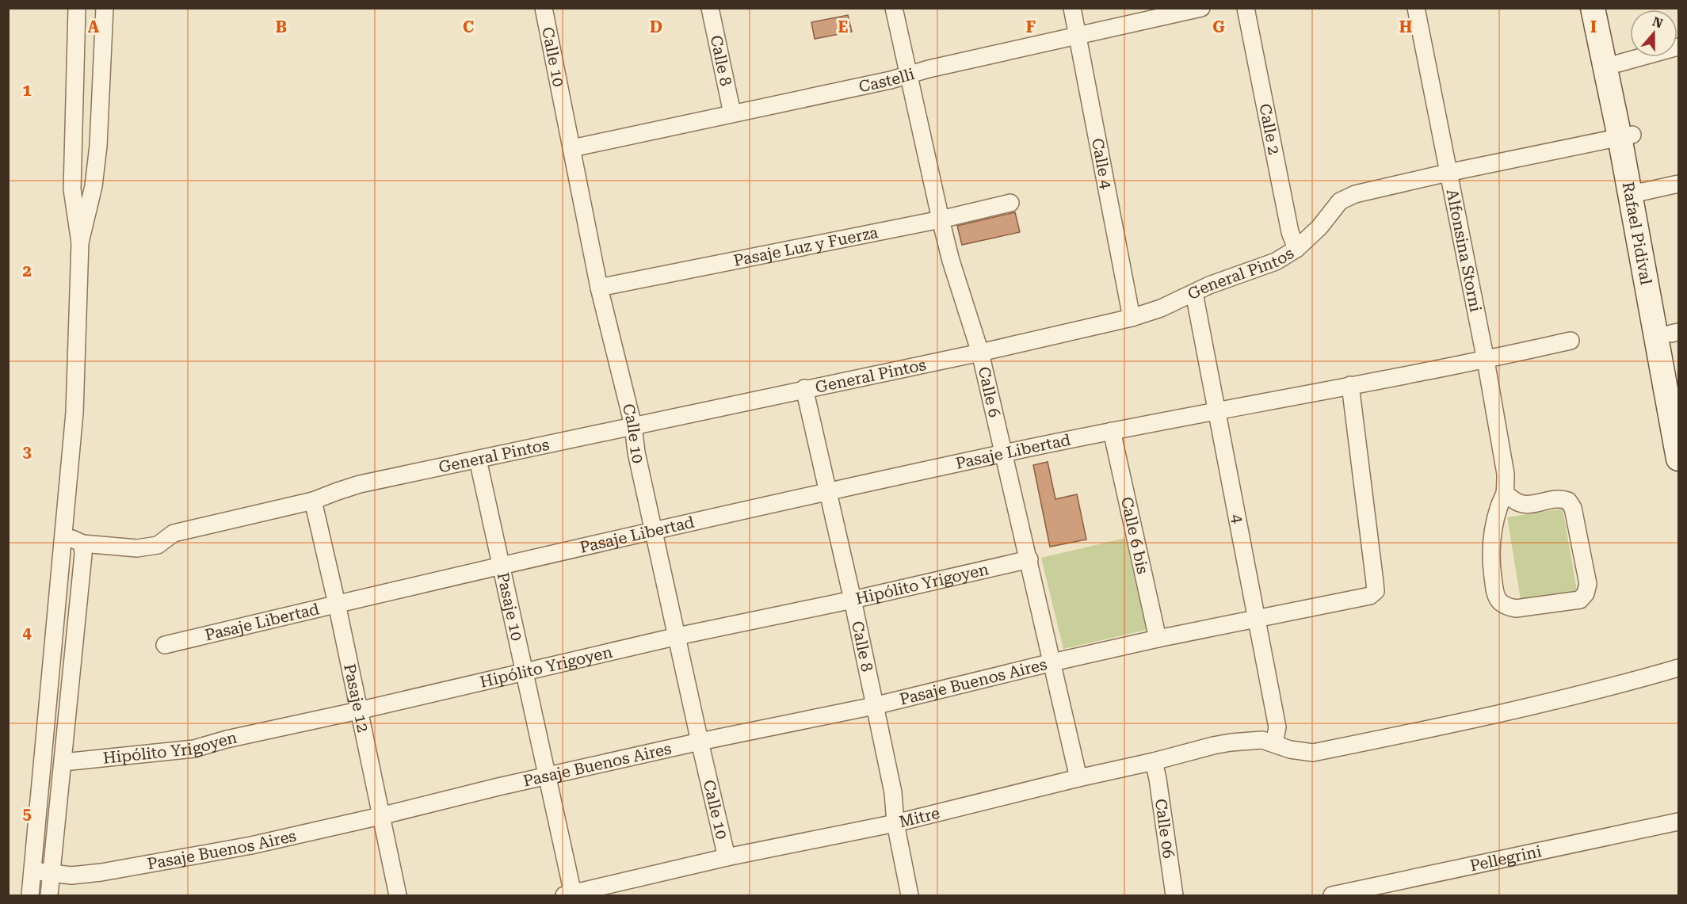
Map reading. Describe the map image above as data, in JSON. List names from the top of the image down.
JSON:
{
  "streets": {
    "street": [
      "Calle 10",
      "Calle 8",
      "Castelli",
      "Calle 2",
      "Calle 4",
      "Rafael Pidival",
      "Pasaje Luz y Fuerza",
      "Alfonsina Storni",
      "General Pintos",
      "Calle 6",
      "Pasaje Libertad",
      "4",
      "Calle 6 bis",
      "Hipólito Yrigoyen",
      "Pasaje 10",
      "Pasaje Buenos Aires",
      "Pasaje 12",
      "Mitre",
      "Calle 06",
      "Pellegrini"
    ]
  },
  "crossings": [
    ["Calle 10", "Castelli"],
    ["Calle 10", "Pasaje Luz y Fuerza"],
    ["Calle 10", "General Pintos"],
    ["Calle 10", "Pasaje Libertad"],
    ["Calle 10", "Hipólito Yrigoyen"],
    ["Calle 10", "Pasaje Buenos Aires"],
    ["Calle 10", "Mitre"],
    ["Calle 8", "Castelli"],
    ["Calle 8", "General Pintos"],
    ["Calle 8", "Pasaje Libertad"],
    ["Calle 8", "Hipólito Yrigoyen"],
    ["Calle 8", "Pasaje Buenos Aires"],
    ["Calle 8", "Mitre"],
    ["Castelli", "Calle 4"],
    ["Castelli", "Calle 6"],
    ["Calle 2", "General Pintos"],
    ["Calle 4", "General Pintos"],
    ["Rafael Pidival", "General Pintos"],
    ["Pasaje Luz y Fuerza", "Calle 6"],
    ["Alfonsina Storni", "General Pintos"],
    ["Alfonsina Storni", "Pasaje Libertad"],
    ["General Pintos", "Calle 6"],
    ["General Pintos", "4"],
    ["General Pintos", "Pasaje 10"],
    ["General Pintos", "Pasaje 12"],
    ["Calle 6", "Pasaje Libertad"],
    ["Calle 6", "Hipólito Yrigoyen"],
    ["Calle 6", "Pasaje Buenos Aires"],
    ["Calle 6", "Mitre"],
    ["Pasaje Libertad", "4"],
    ["Pasaje Libertad", "Calle 6 bis"],
    ["Pasaje Libertad", "Pasaje 10"],
    ["Pasaje Libertad", "Pasaje Buenos Aires"],
    ["Pasaje Libertad", "Pasaje 12"],
    ["4", "Pasaje Buenos Aires"],
    ["4", "Mitre"],
    ["Calle 6 bis", "Pasaje Buenos Aires"],
    ["Hipólito Yrigoyen", "Pasaje 10"],
    ["Hipólito Yrigoyen", "Pasaje 12"],
    ["Pasaje 10", "Pasaje Buenos Aires"],
    ["Pasaje 10", "Mitre"],
    ["Pasaje Buenos Aires", "Pasaje 12"],
    ["Mitre", "Calle 06"]
  ],
  "north": "top",
  "grid": {
    "columns": [
      "A",
      "B",
      "C",
      "D",
      "E",
      "F",
      "G",
      "H",
      "I"
    ],
    "rows": [
      "1",
      "2",
      "3",
      "4",
      "5"
    ]
  }
}
